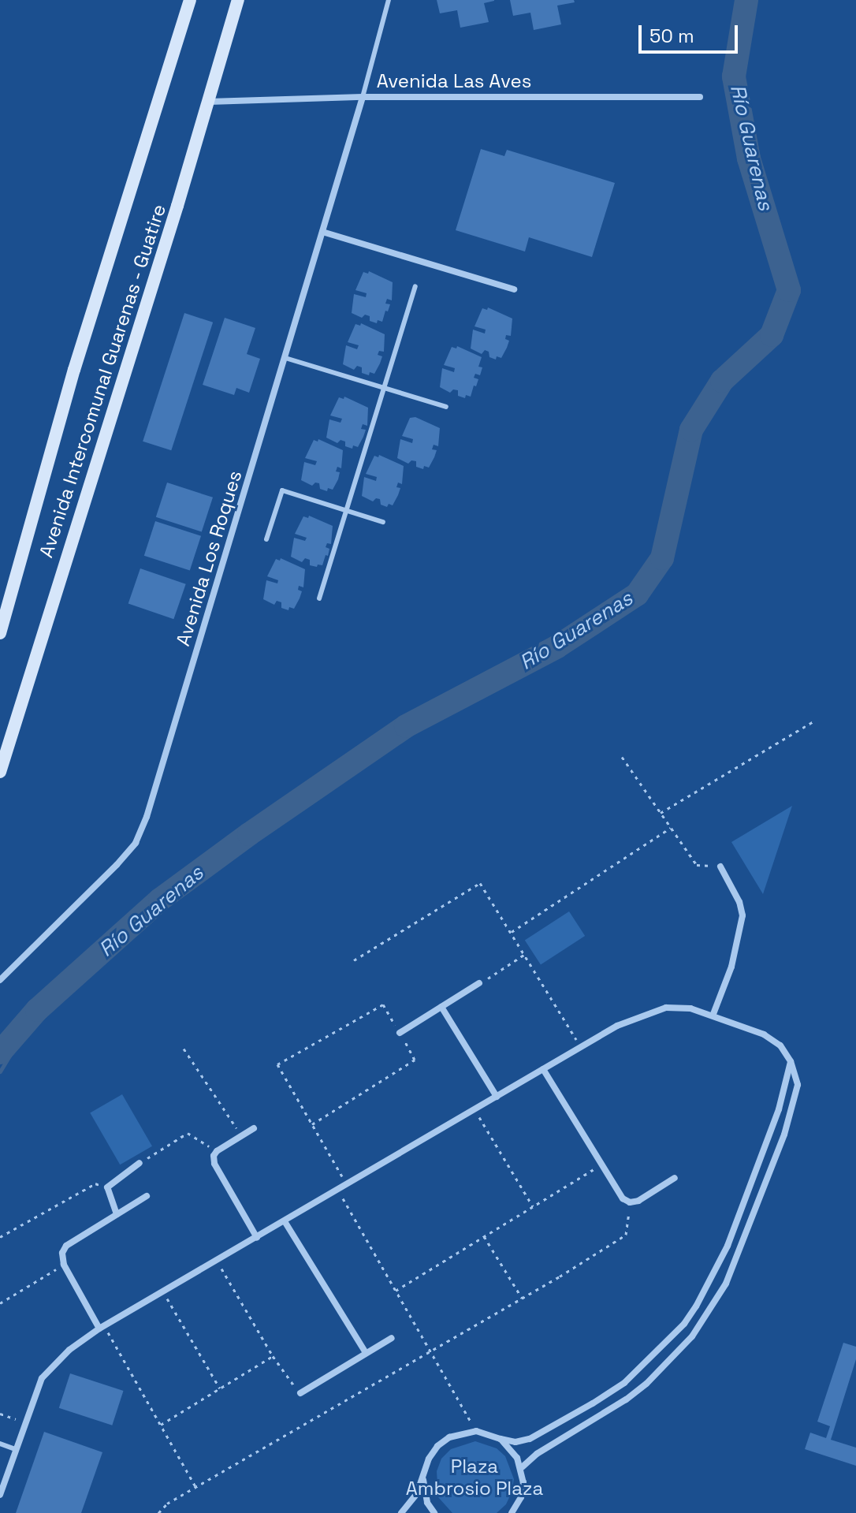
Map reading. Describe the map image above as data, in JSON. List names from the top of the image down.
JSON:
{
  "streets": {
    "main road": ["Avenida Intercomunal Guarenas - Guatire"],
    "street": ["Avenida Las Aves", "Avenida Los Roques"]
  },
  "crossings": [
    ["Avenida Las Aves", "Avenida Intercomunal Guarenas - Guatire"],
    ["Avenida Las Aves", "Avenida Los Roques"]
  ],
  "water": ["Río Guarenas"],
  "parks": ["Plaza Ambrosio Plaza"],
  "scale_bar": "50 m"
}
